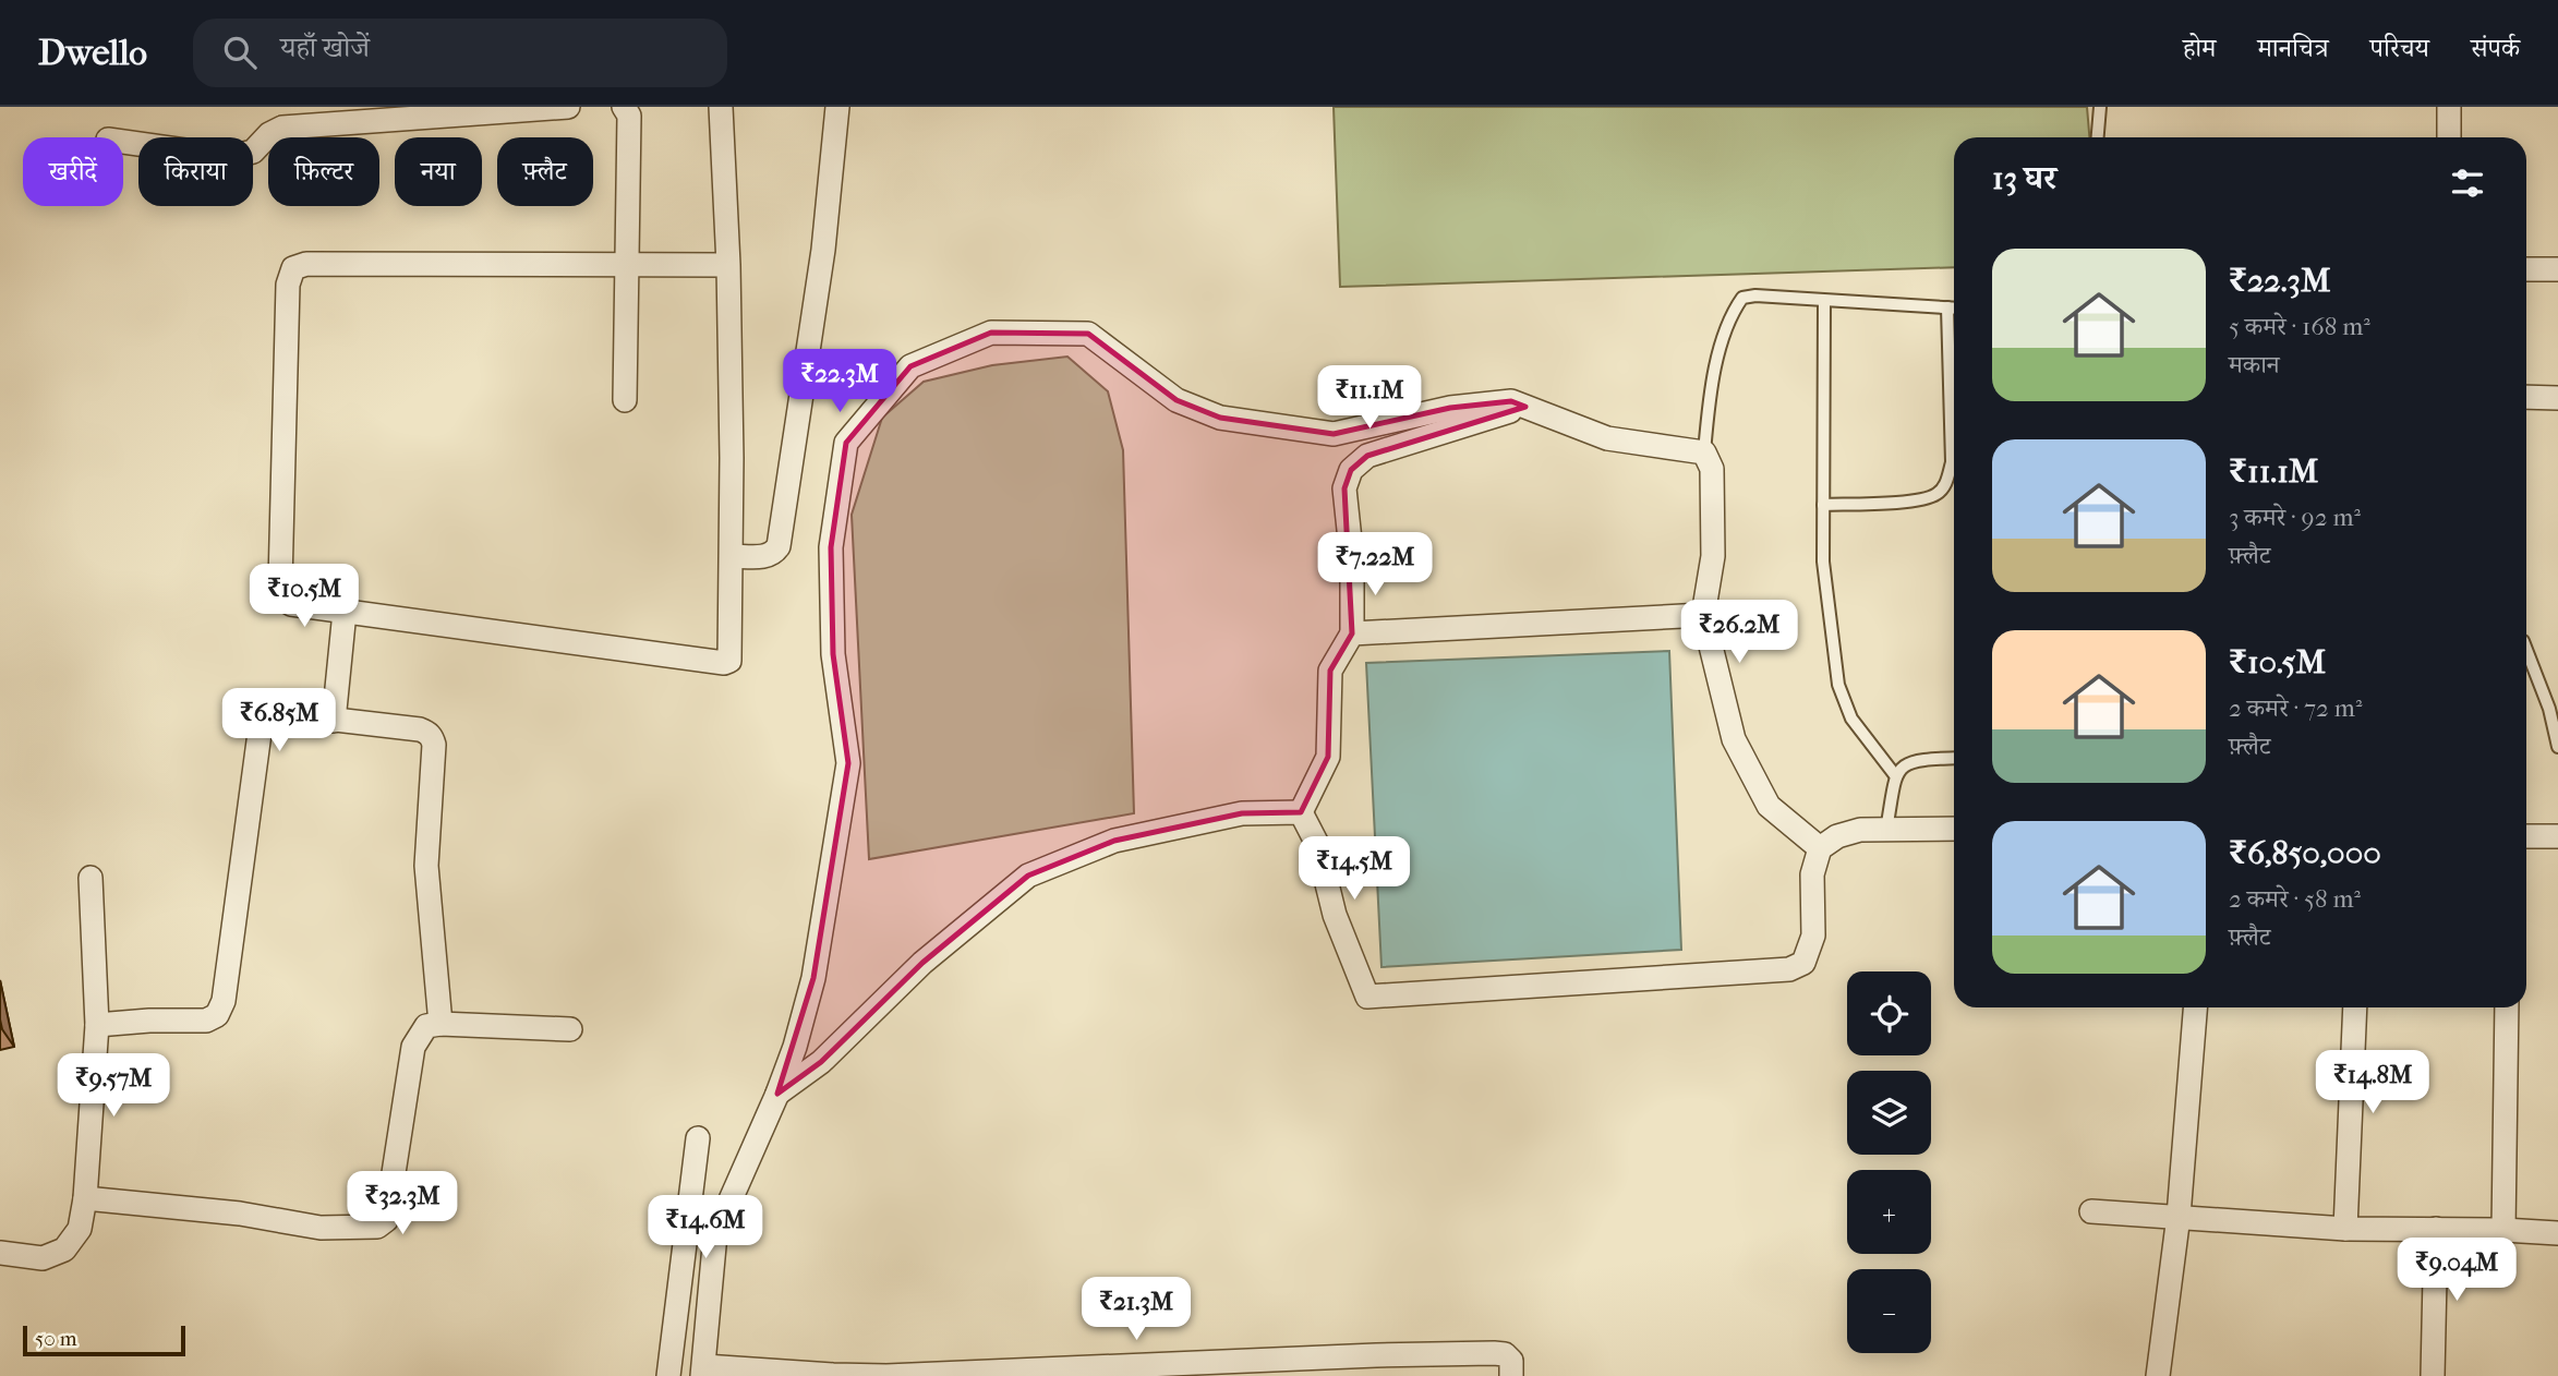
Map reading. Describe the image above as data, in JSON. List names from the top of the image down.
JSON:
{
  "scale_bar": "50 m",
  "page": {
    "header": "Dwello",
    "search": "यहाँ खोजें",
    "nav": [
      "होम",
      "मानचित्र",
      "परिचय",
      "संपर्क"
    ],
    "chip": [
      "खरीदें",
      "किराया",
      "फ़िल्टर",
      "नया",
      "फ़्लैट"
    ],
    "heading": "13 घर",
    "list": [
      {
        "name": "₹22.3M",
        "note": "5 कमरे · 168 m² · मकान"
      },
      {
        "name": "₹11.1M",
        "note": "3 कमरे · 92 m² · फ़्लैट"
      },
      {
        "name": "₹10.5M",
        "note": "2 कमरे · 72 m² · फ़्लैट"
      },
      {
        "name": "₹6,850,000",
        "note": "2 कमरे · 58 m² · फ़्लैट"
      }
    ],
    "price": [
      "₹22.3M",
      "₹11.1M",
      "₹7.22M",
      "₹10.5M",
      "₹26.2M",
      "₹6.85M",
      "₹14.5M",
      "₹14.8M",
      "₹9.57M",
      "₹32.3M",
      "₹14.6M",
      "₹9.04M",
      "₹21.3M"
    ],
    "map_buttons": ["+", "−"],
    "scale": "50 m"
  }
}
